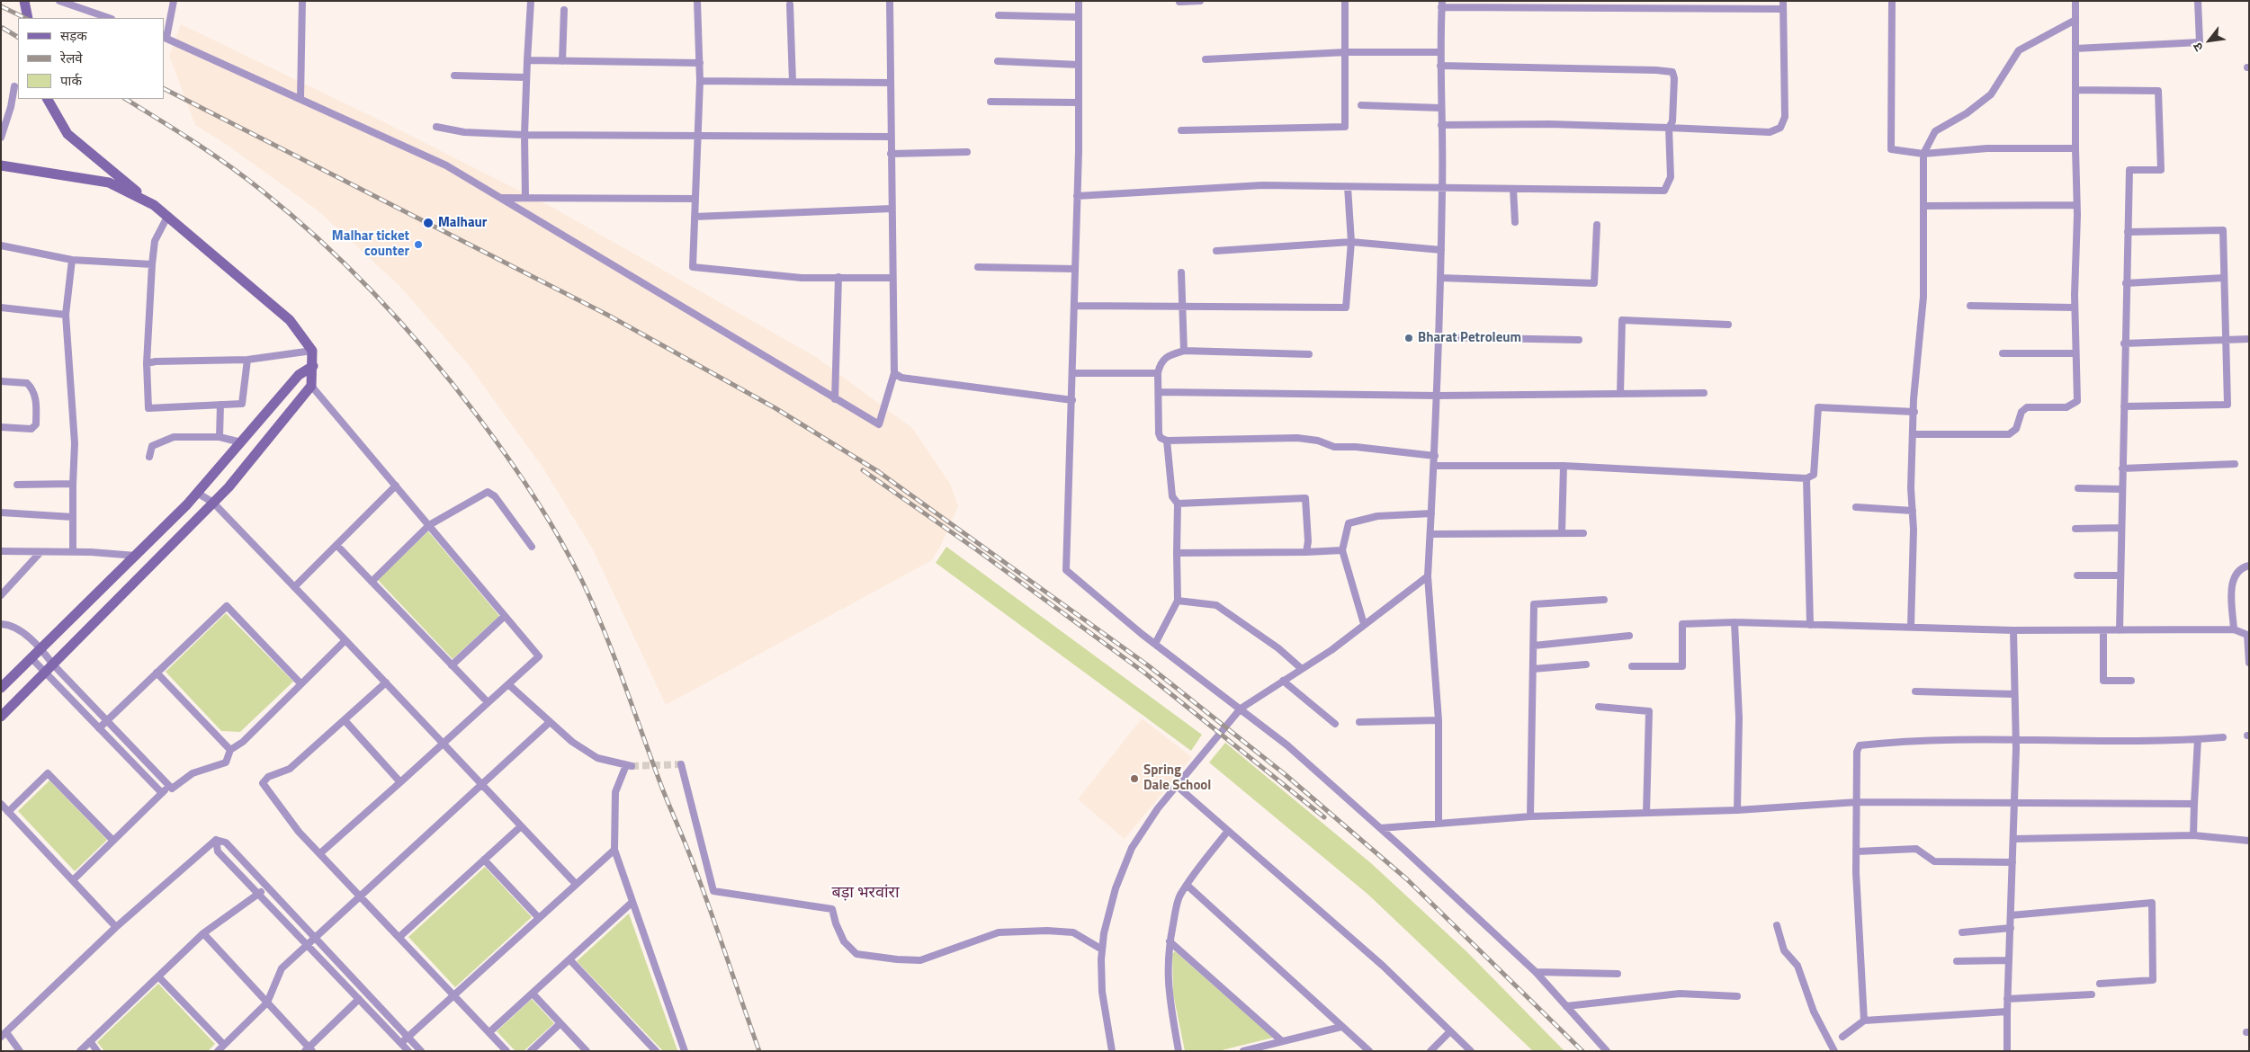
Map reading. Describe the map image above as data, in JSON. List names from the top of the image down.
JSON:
{
  "districts": ["बड़ा भरवांरा"],
  "places": [
    "Malhaur",
    "Malhar ticket counter",
    "Bharat Petroleum",
    "Spring Dale School"
  ],
  "legend": ["सड़क", "रेलवे", "पार्क"],
  "north": "bottom left"
}
